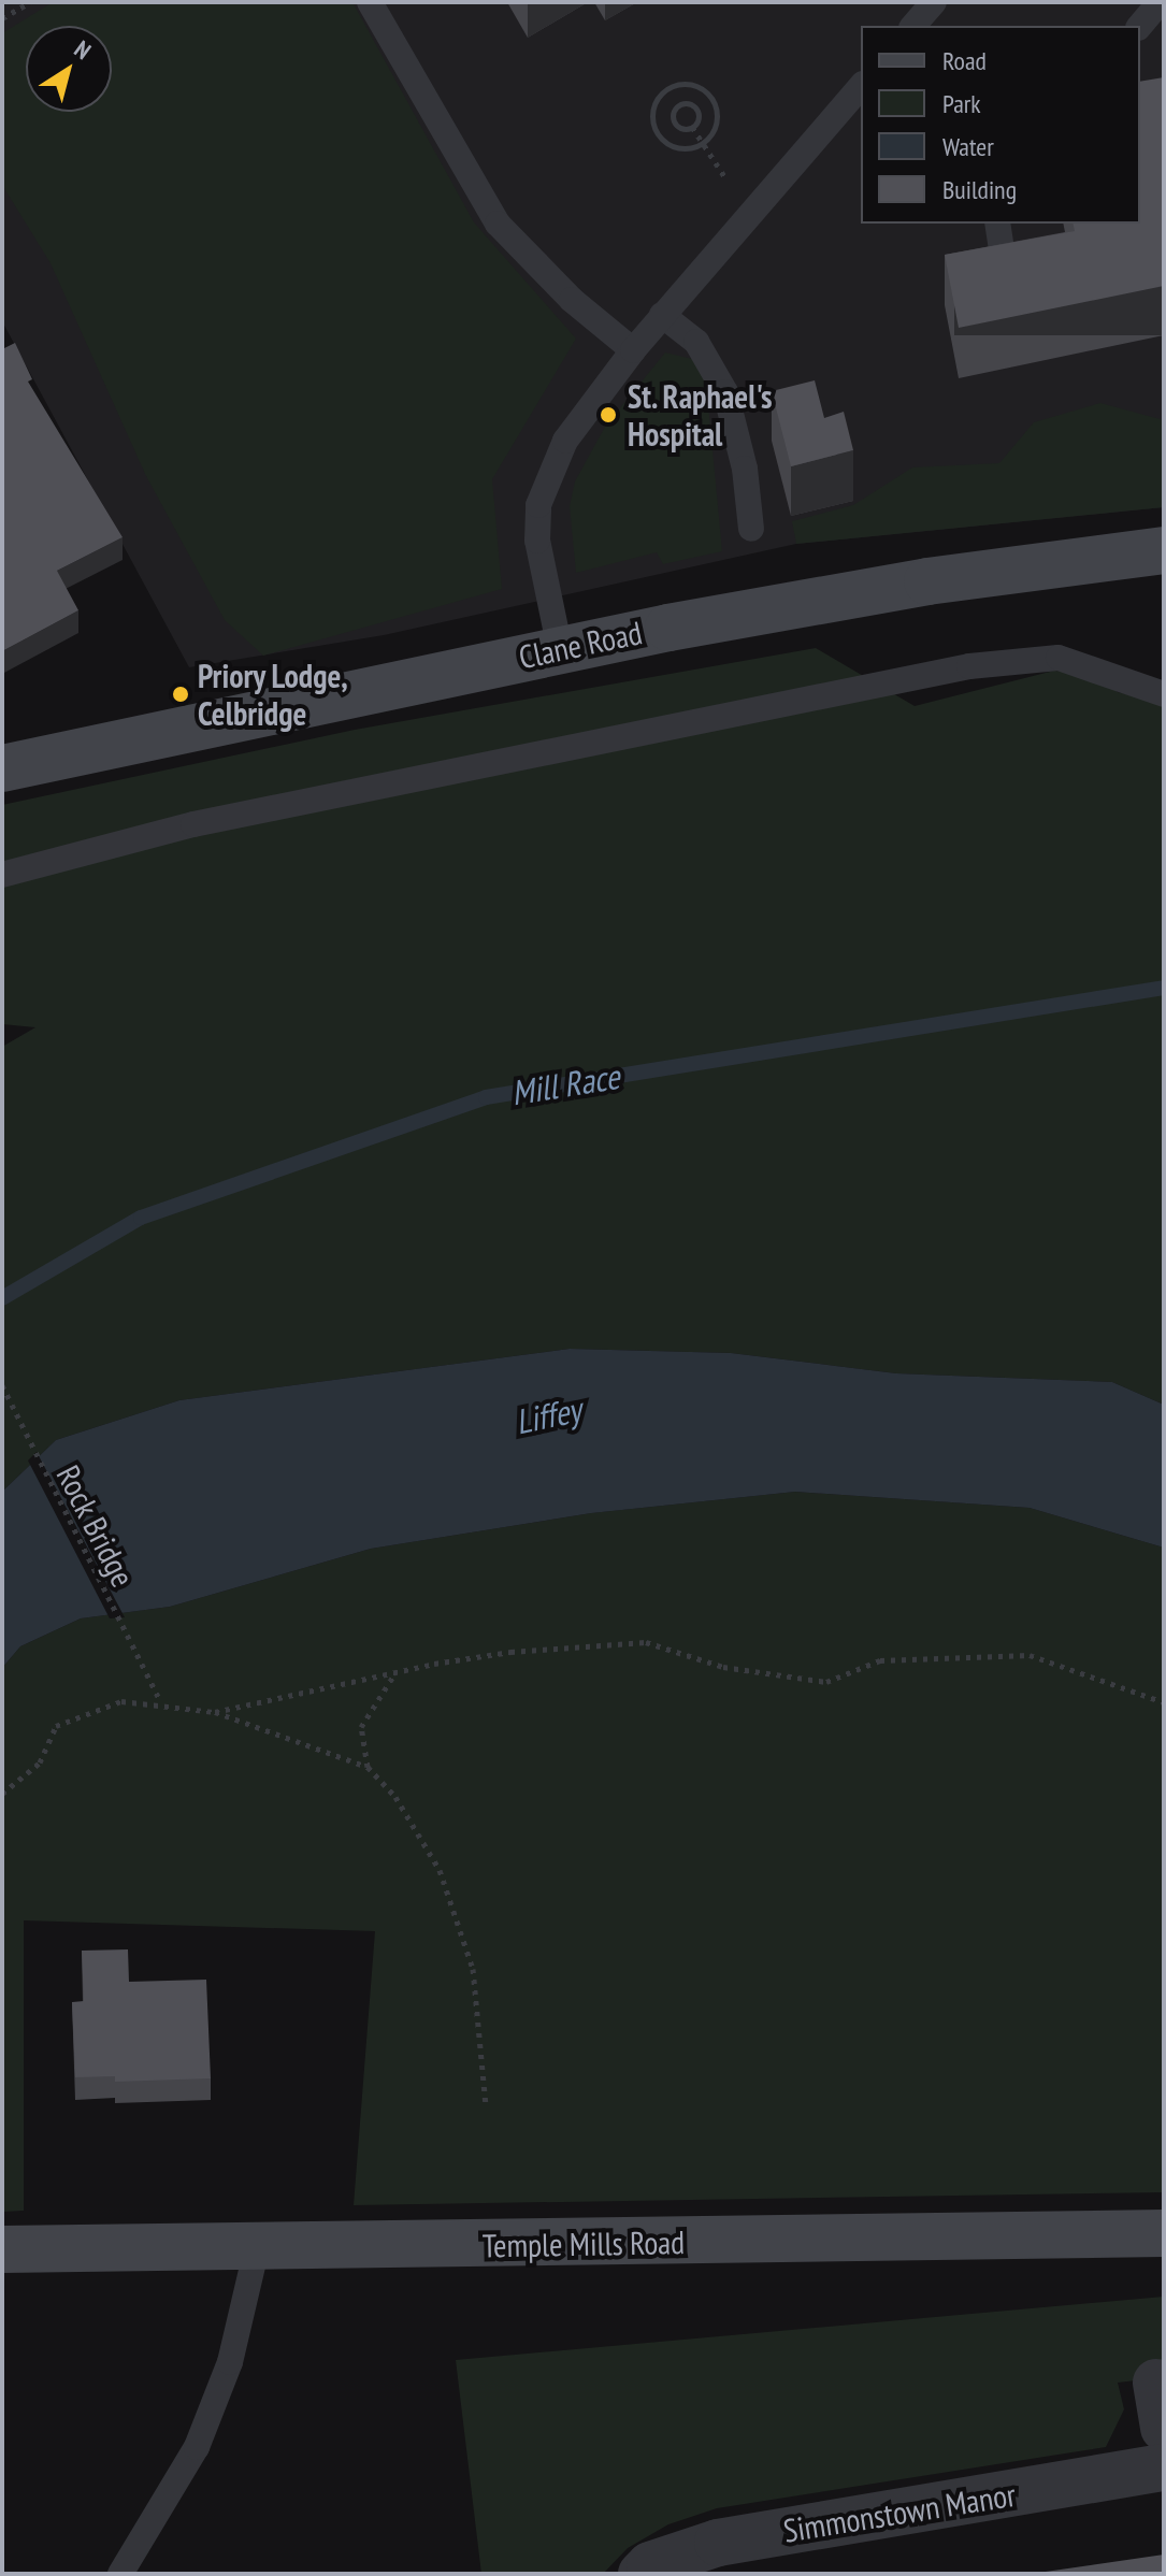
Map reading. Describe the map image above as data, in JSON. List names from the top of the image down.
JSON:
{
  "streets": {
    "main road": ["Clane Road", "Temple Mills Road"],
    "street": ["Simmonstown Manor"],
    "path": ["Rock Bridge"]
  },
  "water": ["Mill Race", "Liffey"],
  "places": ["St. Raphael's Hospital", "Priory Lodge, Celbridge"],
  "legend": [
    "Road",
    "Park",
    "Water",
    "Building"
  ],
  "north": "top right"
}
